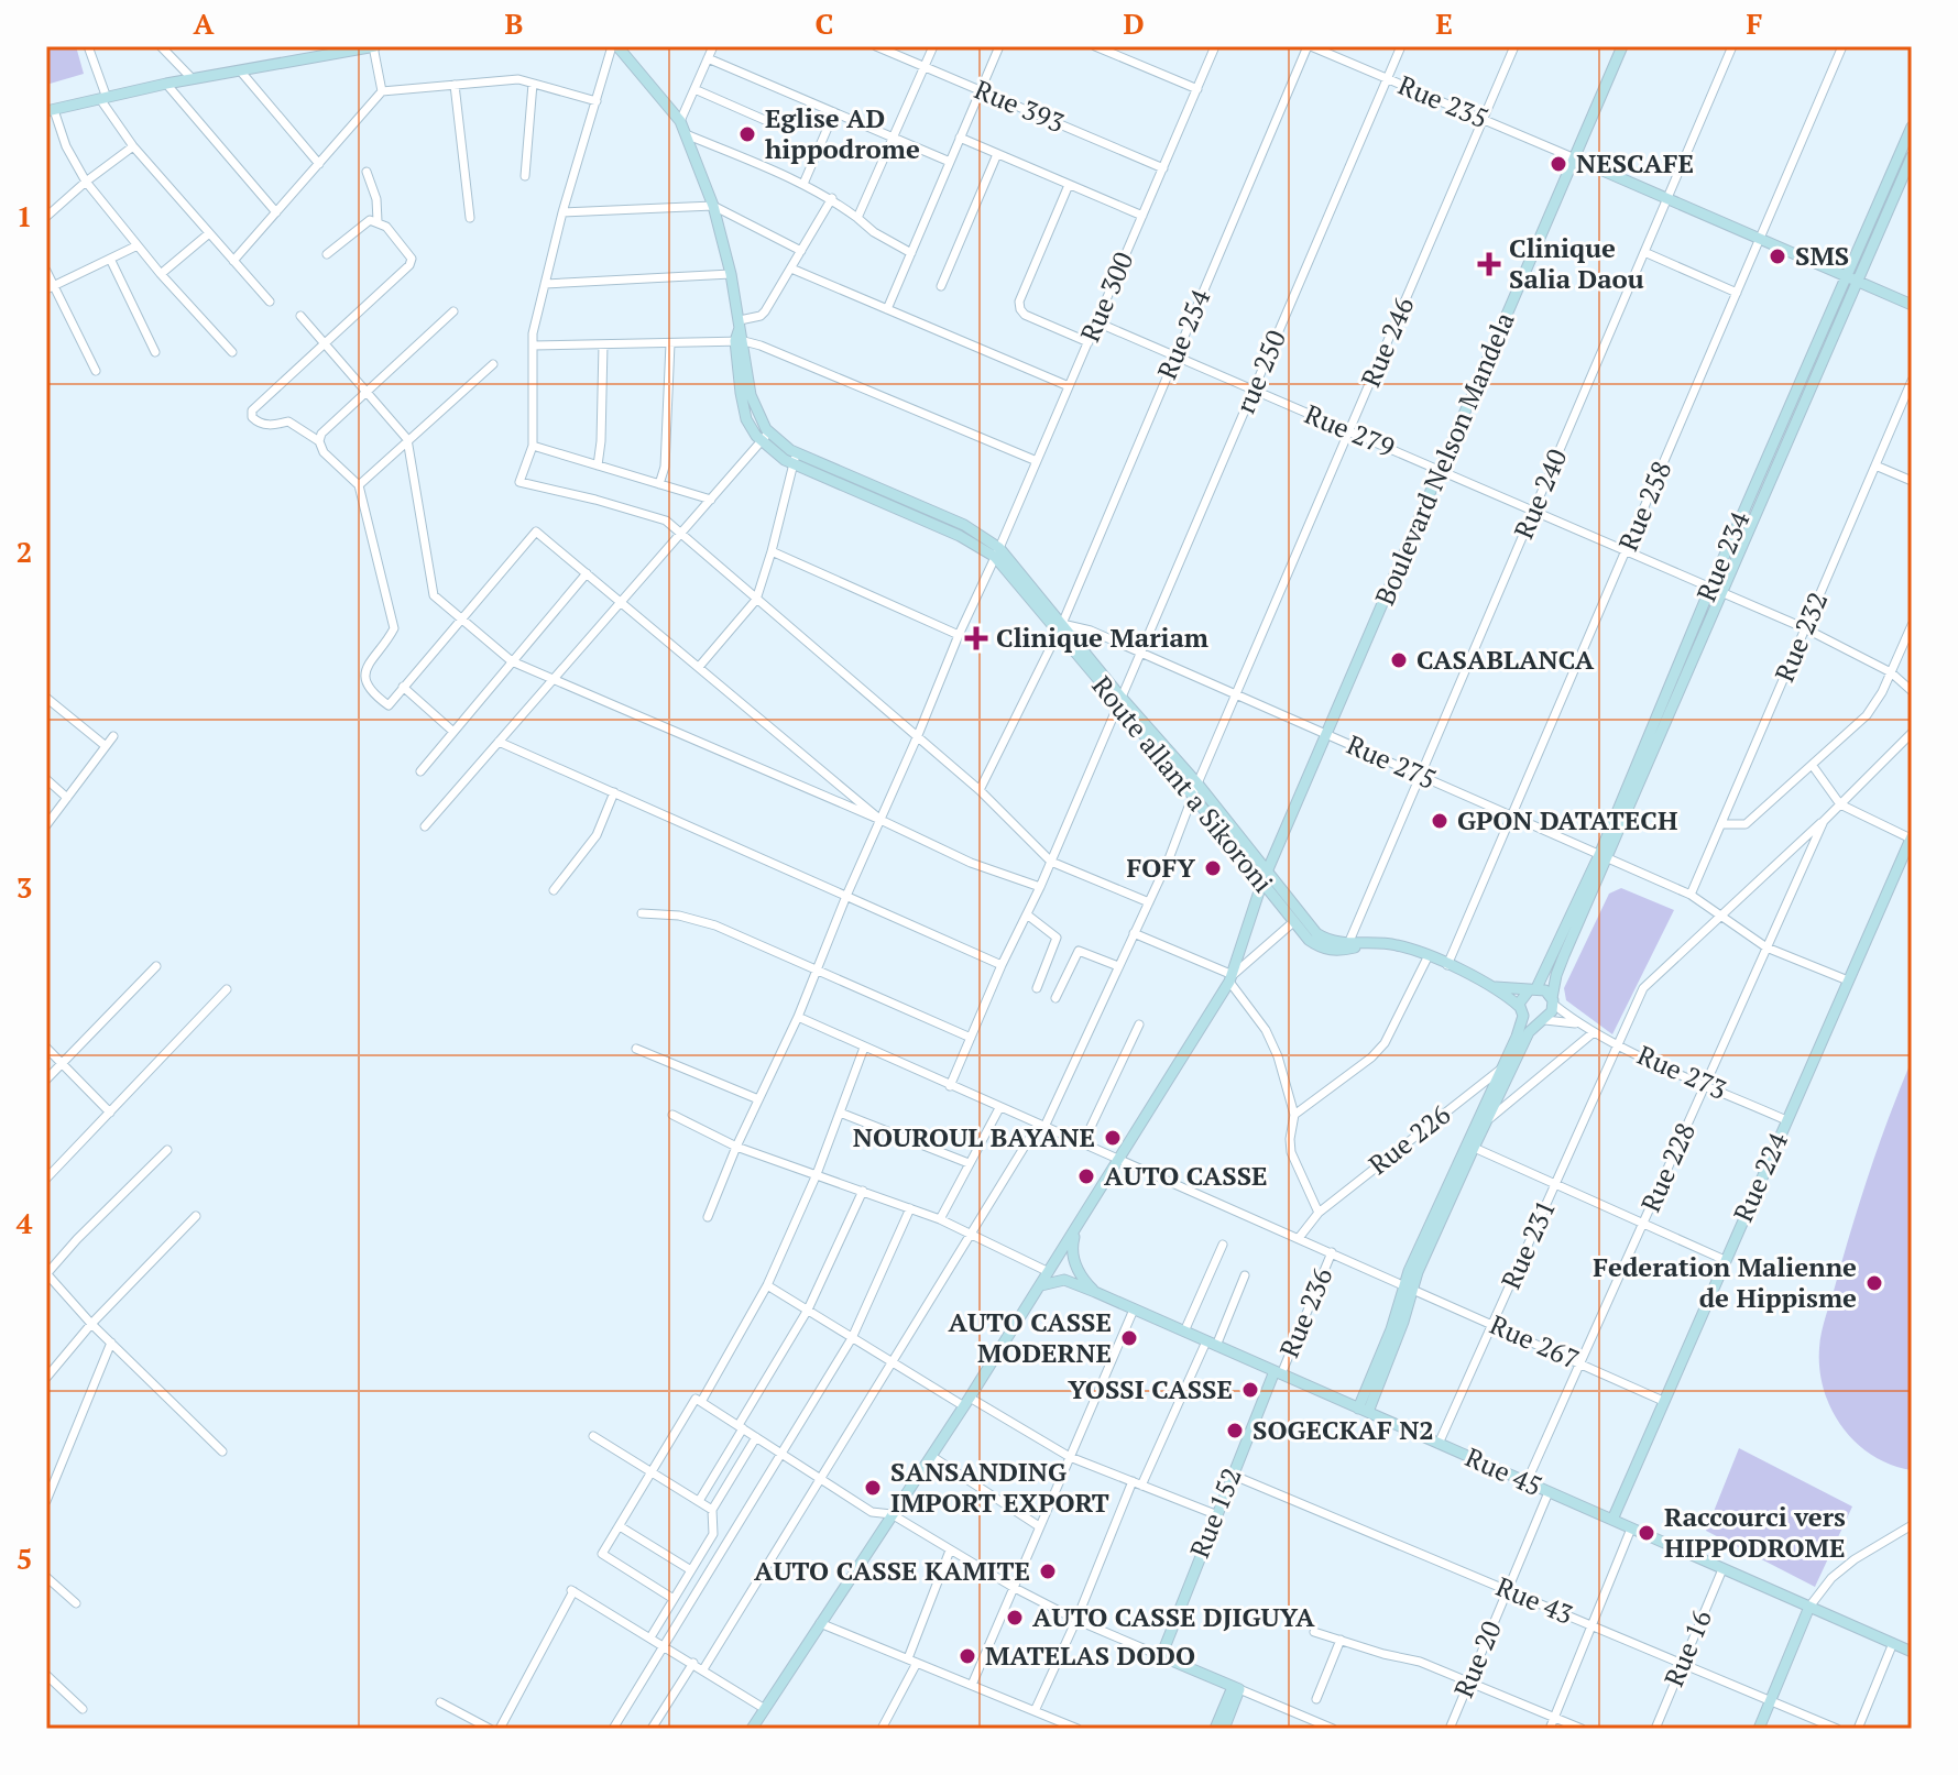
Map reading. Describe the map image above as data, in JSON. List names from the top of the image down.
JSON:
{
  "streets": {
    "street": [
      "Rue 235",
      "Rue 393",
      "Rue 300",
      "Rue 254",
      "Rue 246",
      "rue 250",
      "Rue 279",
      "Boulevard Nelson Mandela",
      "Rue 240",
      "Rue 258",
      "Rue 234",
      "Rue 232",
      "Rue 275",
      "Route allant a Sikoroni",
      "Rue 273",
      "Rue 226",
      "Rue 228",
      "Rue 224",
      "Rue 231",
      "Rue 236",
      "Rue 267",
      "Rue 45",
      "Rue 152",
      "Rue 43",
      "Rue 16",
      "Rue 20"
    ]
  },
  "crossings": [
    ["Rue 235", "Rue 254"],
    ["Rue 235", "Rue 246"],
    ["Rue 235", "rue 250"],
    ["Rue 235", "Boulevard Nelson Mandela"],
    ["Rue 393", "Rue 300"],
    ["Rue 300", "Rue 279"],
    ["Rue 300", "Rue 267"],
    ["Rue 254", "Rue 279"],
    ["Rue 254", "Rue 275"],
    ["Rue 246", "Rue 279"],
    ["Rue 246", "Rue 275"],
    ["Rue 246", "Route allant a Sikoroni"],
    ["Rue 246", "Rue 267"],
    ["rue 250", "Rue 279"],
    ["rue 250", "Rue 275"],
    ["rue 250", "Route allant a Sikoroni"],
    ["rue 250", "Rue 267"],
    ["Rue 279", "Boulevard Nelson Mandela"],
    ["Rue 279", "Rue 240"],
    ["Rue 279", "Rue 258"],
    ["Rue 279", "Rue 234"],
    ["Rue 279", "Rue 232"],
    ["Boulevard Nelson Mandela", "Rue 275"],
    ["Boulevard Nelson Mandela", "Route allant a Sikoroni"],
    ["Boulevard Nelson Mandela", "Rue 267"],
    ["Boulevard Nelson Mandela", "Rue 45"],
    ["Rue 240", "Rue 275"],
    ["Rue 240", "Route allant a Sikoroni"],
    ["Rue 258", "Rue 275"],
    ["Rue 234", "Rue 275"],
    ["Rue 234", "Rue 273"],
    ["Rue 232", "Rue 275"],
    ["Rue 275", "Rue 231"],
    ["Rue 273", "Rue 228"],
    ["Rue 273", "Rue 224"],
    ["Rue 273", "Rue 231"],
    ["Rue 226", "Rue 267"],
    ["Rue 228", "Rue 231"],
    ["Rue 228", "Rue 267"],
    ["Rue 228", "Rue 45"],
    ["Rue 224", "Rue 267"],
    ["Rue 224", "Rue 45"],
    ["Rue 231", "Rue 267"],
    ["Rue 231", "Rue 45"],
    ["Rue 236", "Rue 267"],
    ["Rue 236", "Rue 45"],
    ["Rue 236", "Rue 152"],
    ["Rue 45", "Rue 152"],
    ["Rue 45", "Rue 16"],
    ["Rue 45", "Rue 20"],
    ["Rue 152", "Rue 43"],
    ["Rue 43", "Rue 16"],
    ["Rue 43", "Rue 20"]
  ],
  "places": {
    "other": [
      "Eglise AD hippodrome",
      "NESCAFE",
      "SMS",
      "CASABLANCA",
      "GPON DATATECH",
      "FOFY",
      "NOUROUL BAYANE",
      "AUTO CASSE",
      "Federation Malienne de Hippisme",
      "AUTO CASSE MODERNE",
      "YOSSI CASSE",
      "SOGECKAF N2",
      "SANSANDING IMPORT EXPORT",
      "Raccourci vers HIPPODROME",
      "AUTO CASSE KAMITE",
      "AUTO CASSE DJIGUYA",
      "MATELAS DODO"
    ],
    "health": ["Clinique Salia Daou", "Clinique Mariam"]
  },
  "grid": {
    "columns": [
      "A",
      "B",
      "C",
      "D",
      "E",
      "F"
    ],
    "rows": [
      "1",
      "2",
      "3",
      "4",
      "5"
    ]
  }
}
